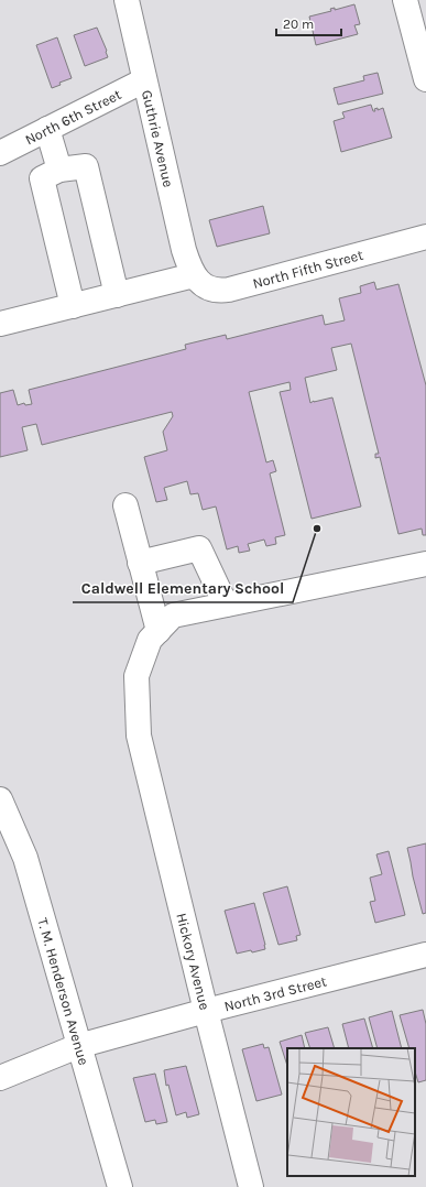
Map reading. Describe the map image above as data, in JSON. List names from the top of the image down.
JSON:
{
  "streets": {
    "street": [
      "North 6th Street",
      "Guthrie Avenue",
      "North Fifth Street",
      "Hickory Avenue",
      "T. M. Henderson Avenue",
      "North 3rd Street"
    ]
  },
  "crossings": [
    ["North 6th Street", "Guthrie Avenue"],
    ["Guthrie Avenue", "North Fifth Street"],
    ["Hickory Avenue", "North 3rd Street"],
    ["T. M. Henderson Avenue", "North 3rd Street"]
  ],
  "places": ["Caldwell Elementary School"],
  "scale_bar": "20 m"
}
